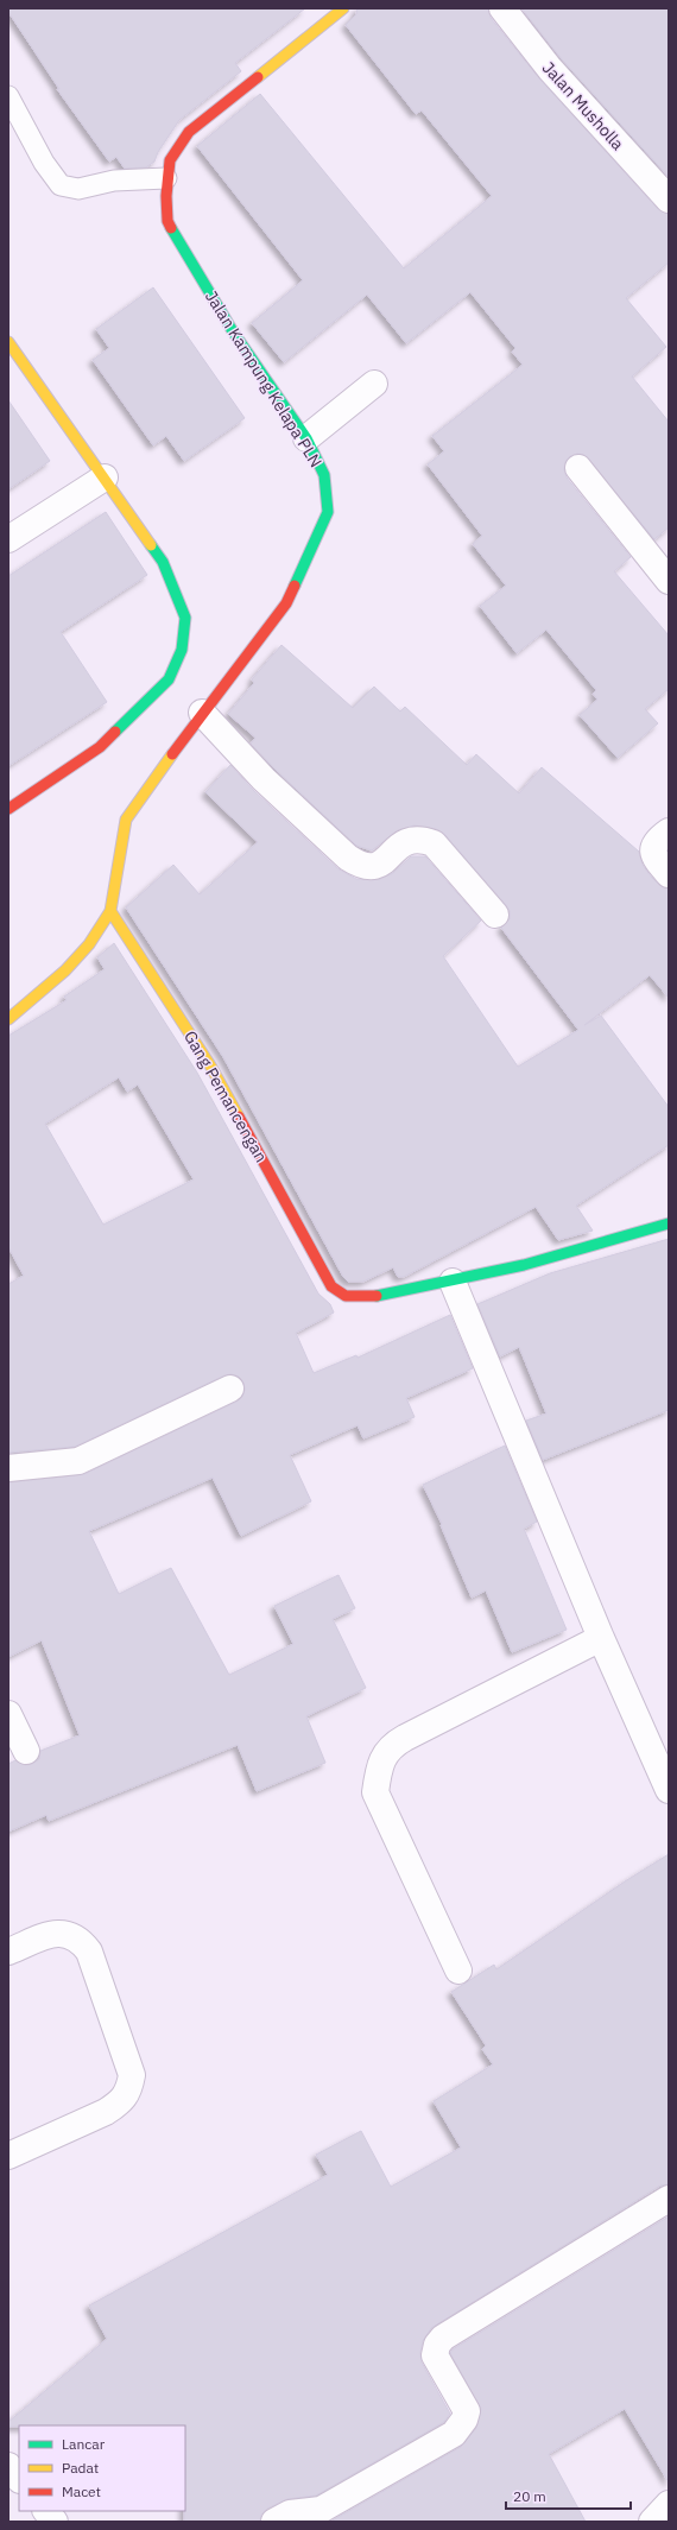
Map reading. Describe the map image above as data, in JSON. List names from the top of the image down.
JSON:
{
  "streets": {
    "street": ["Jalan Musholla", "Jalan Kampung Kelapa PLN", "Gang Pemancengan"]
  },
  "crossings": [
    ["Jalan Kampung Kelapa PLN", "Gang Pemancengan"]
  ],
  "legend": ["Lancar", "Padat", "Macet"],
  "scale_bar": "20 m"
}
